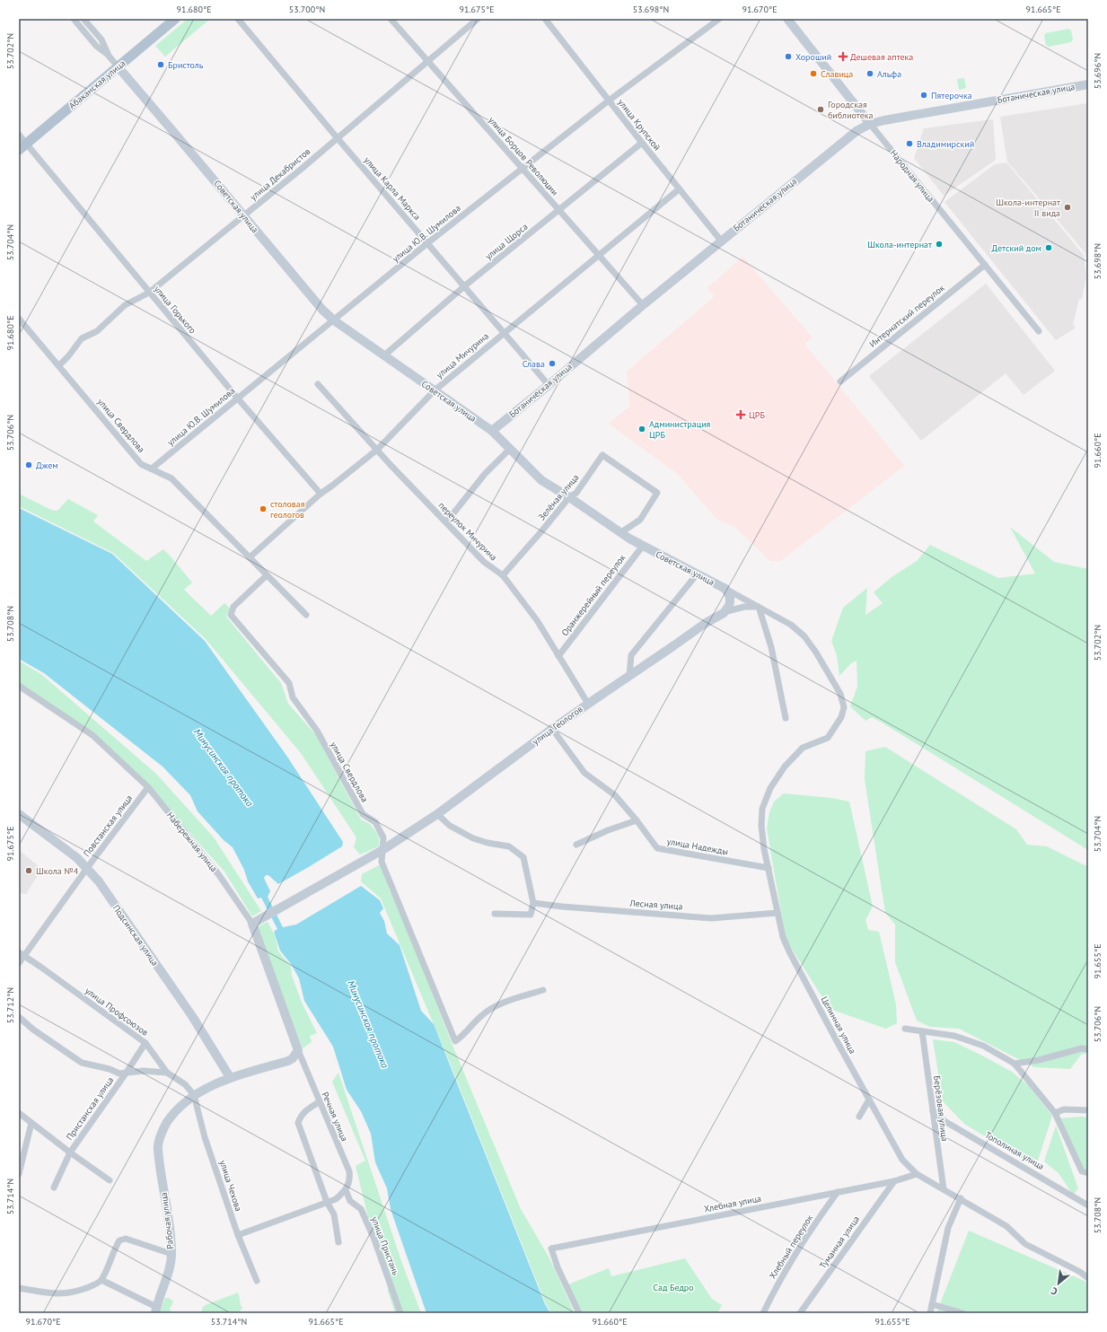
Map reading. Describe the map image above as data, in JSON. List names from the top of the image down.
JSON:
{
  "streets": {
    "main road": ["Абаканская улица"],
    "street": [
      "Ботаническая улица",
      "улица Крупской",
      "улица Борцов Революции",
      "улица Декабристов",
      "Народная улица",
      "улица Карла Маркса",
      "Советская улица",
      "улица Ю.В. Шумилова",
      "улица Щорса",
      "улица Горького",
      "Интернатский переулок",
      "улица Мичурина",
      "улица Свердлова",
      "Зелёная улица",
      "переулок Мичурина",
      "Оранжерейный переулок",
      "улица Геологов",
      "Повстанская улица",
      "Набережная улица",
      "улица Надежды",
      "Лесная улица",
      "Подсинская улица",
      "улица Профсоюзов",
      "Целинная улица",
      "Пристанская улица",
      "Берёзовая улица",
      "Речная улица",
      "Тополиная улица",
      "улица Чехова",
      "Хлебная улица",
      "Рабочая улица",
      "Туманная улица",
      "улица Пристань",
      "Хлебный переулок"
    ]
  },
  "crossings": [
    ["Абаканская улица", "Советская улица"],
    ["Абаканская улица", "улица Горького"],
    ["Ботаническая улица", "улица Крупской"],
    ["Ботаническая улица", "улица Борцов Революции"],
    ["Ботаническая улица", "Народная улица"],
    ["Ботаническая улица", "улица Карла Маркса"],
    ["Ботаническая улица", "Советская улица"],
    ["улица Крупской", "улица Ю.В. Шумилова"],
    ["улица Крупской", "улица Щорса"],
    ["улица Крупской", "улица Мичурина"],
    ["улица Борцов Революции", "улица Декабристов"],
    ["улица Борцов Революции", "улица Ю.В. Шумилова"],
    ["улица Борцов Революции", "улица Щорса"],
    ["улица Борцов Революции", "улица Мичурина"],
    ["улица Декабристов", "улица Карла Маркса"],
    ["улица Декабристов", "Советская улица"],
    ["улица Декабристов", "улица Горького"],
    ["улица Декабристов", "улица Свердлова"],
    ["Народная улица", "Интернатский переулок"],
    ["улица Карла Маркса", "улица Ю.В. Шумилова"],
    ["улица Карла Маркса", "улица Щорса"],
    ["улица Карла Маркса", "улица Мичурина"],
    ["Советская улица", "улица Ю.В. Шумилова"],
    ["Советская улица", "улица Щорса"],
    ["Советская улица", "улица Мичурина"],
    ["Советская улица", "Зелёная улица"],
    ["Советская улица", "Оранжерейный переулок"],
    ["Советская улица", "Целинная улица"],
    ["улица Ю.В. Шумилова", "улица Горького"],
    ["улица Ю.В. Шумилова", "улица Свердлова"],
    ["улица Горького", "улица Мичурина"],
    ["улица Мичурина", "улица Свердлова"],
    ["улица Мичурина", "переулок Мичурина"],
    ["улица Свердлова", "улица Геологов"],
    ["Зелёная улица", "переулок Мичурина"],
    ["переулок Мичурина", "Оранжерейный переулок"],
    ["переулок Мичурина", "улица Геологов"],
    ["улица Геологов", "Набережная улица"],
    ["улица Геологов", "улица Надежды"],
    ["Повстанская улица", "Набережная улица"],
    ["Повстанская улица", "Подсинская улица"],
    ["Повстанская улица", "улица Профсоюзов"],
    ["Набережная улица", "Речная улица"],
    ["улица Надежды", "Целинная улица"],
    ["Лесная улица", "Целинная улица"],
    ["улица Профсоюзов", "Пристанская улица"],
    ["улица Профсоюзов", "улица Чехова"],
    ["улица Профсоюзов", "Рабочая улица"],
    ["Целинная улица", "Берёзовая улица"],
    ["Целинная улица", "Хлебная улица"],
    ["Берёзовая улица", "Тополиная улица"],
    ["Речная улица", "улица Пристань"],
    ["улица Чехова", "Рабочая улица"],
    ["Хлебная улица", "Туманная улица"],
    ["Хлебная улица", "Хлебный переулок"]
  ],
  "water": ["Минусинская протока"],
  "parks": ["Сад Бедро"],
  "places": {
    "other": [
      "Хороший",
      "Бристоль",
      "Славица",
      "Альфа",
      "Пятерочка",
      "Городская библиотека",
      "Владимирский",
      "Школа-интернат II вида",
      "Школа-интернат",
      "Детский дом",
      "Слава",
      "Администрация ЦРБ",
      "Джем",
      "столовая геологов",
      "Школа №4"
    ],
    "health": ["Дешевая аптека", "ЦРБ"]
  },
  "north": "bottom left",
  "coordinates": [
    "91.680°E",
    "53.700°N",
    "91.675°E",
    "53.698°N",
    "91.670°E",
    "91.665°E",
    "53.702°N",
    "53.696°N",
    "53.704°N",
    "53.706°N",
    "91.660°E",
    "53.708°N",
    "91.655°E",
    "53.712°N",
    "53.714°N"
  ]
}
